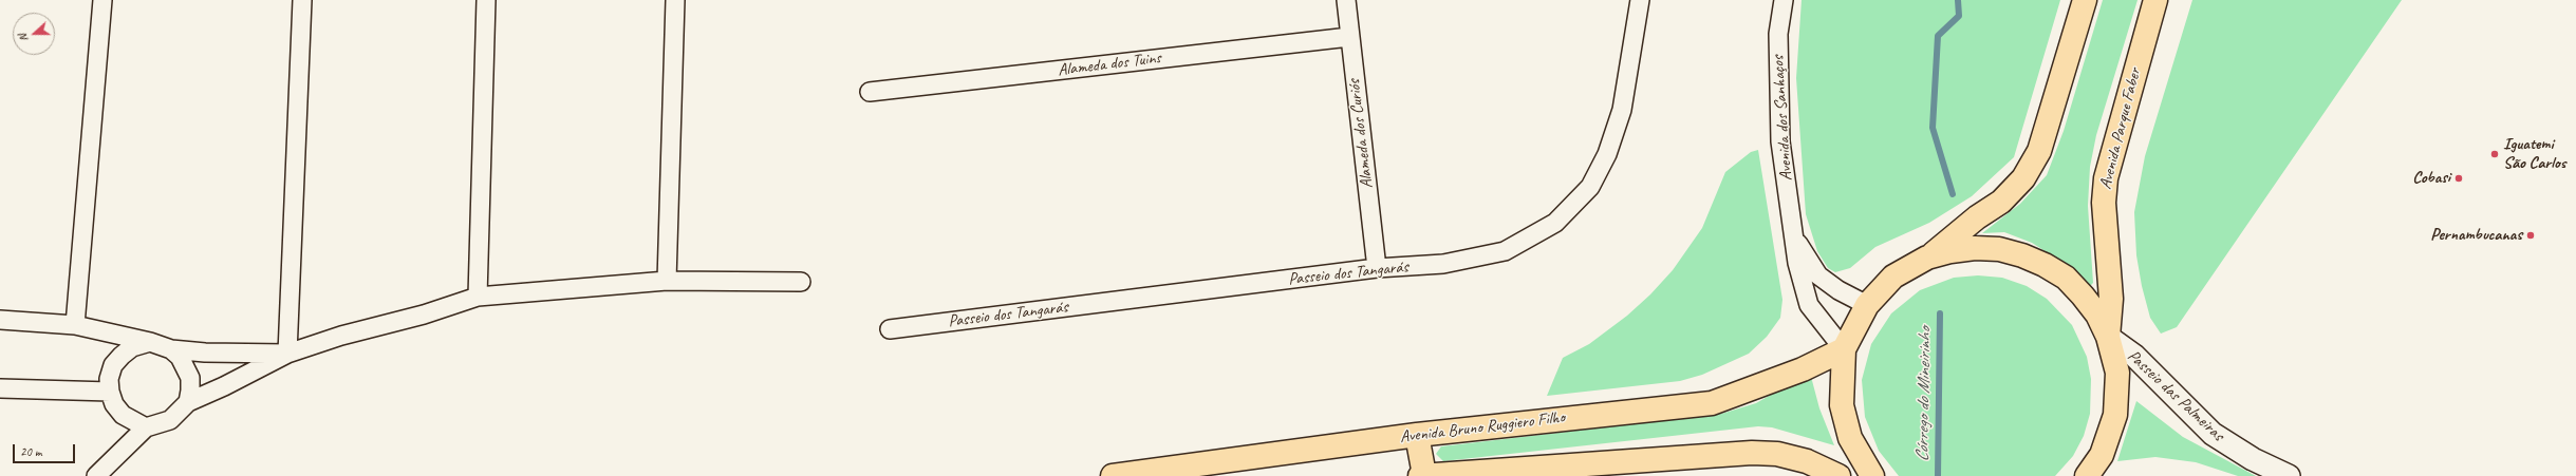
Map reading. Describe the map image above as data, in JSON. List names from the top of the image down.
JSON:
{
  "streets": {
    "main road": ["Avenida Parque Faber", "Avenida Bruno Ruggiero Filho"],
    "street": [
      "Alameda dos Tuins",
      "Avenida dos Sanhaços",
      "Alameda dos Curiós",
      "Passeio dos Tangarás",
      "Passeio das Palmeiras"
    ]
  },
  "crossings": [
    ["Alameda dos Tuins", "Alameda dos Curiós"],
    ["Avenida dos Sanhaços", "Avenida Bruno Ruggiero Filho"],
    ["Avenida Parque Faber", "Passeio das Palmeiras"],
    ["Alameda dos Curiós", "Passeio dos Tangarás"]
  ],
  "water": ["Córrego do Mineirinho"],
  "places": ["Iguatemi São Carlos", "Cobasi", "Pernambucanas"],
  "scale_bar": "20 m",
  "north": "left"
}
